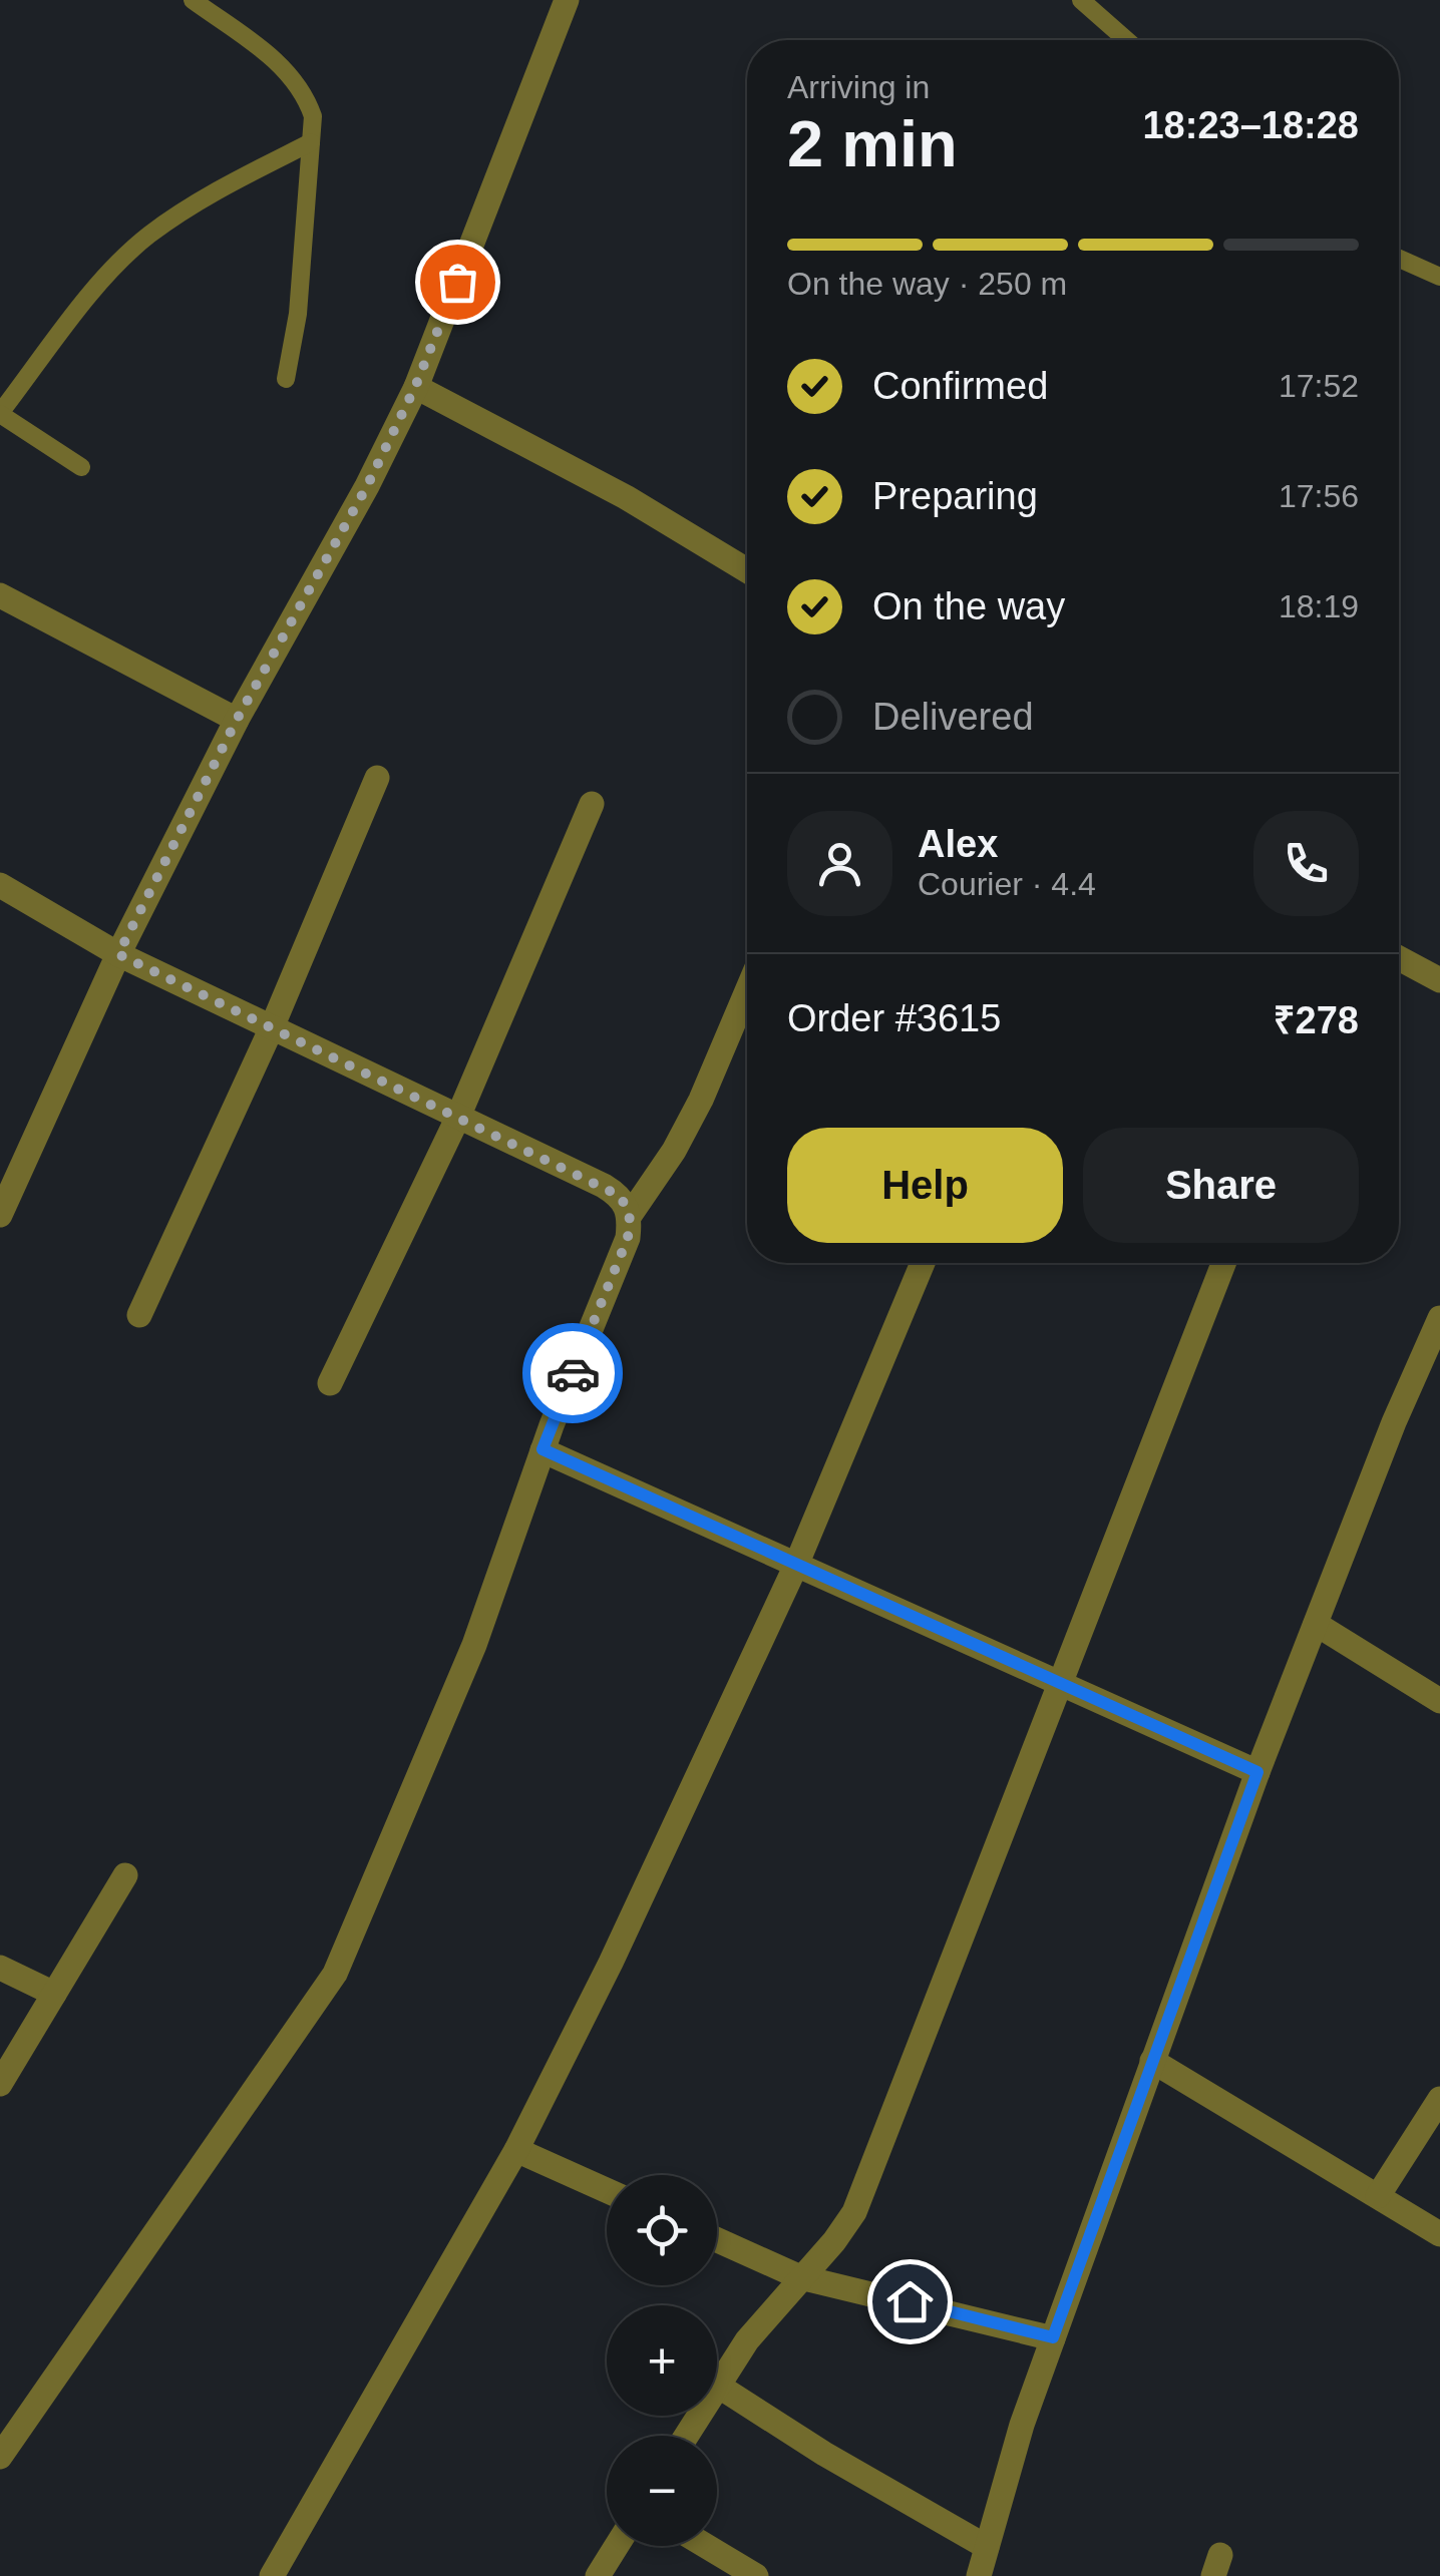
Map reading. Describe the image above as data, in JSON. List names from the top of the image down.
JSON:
{
  "page": {
    "heading": ["2 min", "Arriving in", "18:23–18:28"],
    "panel": [
      "Alex",
      "Courier · 4.4",
      "Order #3615",
      "₹278"
    ],
    "bar": "On the way · 250 m",
    "list": [
      ["Confirmed", "17:52"],
      ["Preparing", "17:56"],
      ["On the way", "18:19"],
      "Delivered"
    ],
    "buttons": ["Help", "Share"],
    "map_buttons": ["+", "−"]
  }
}
